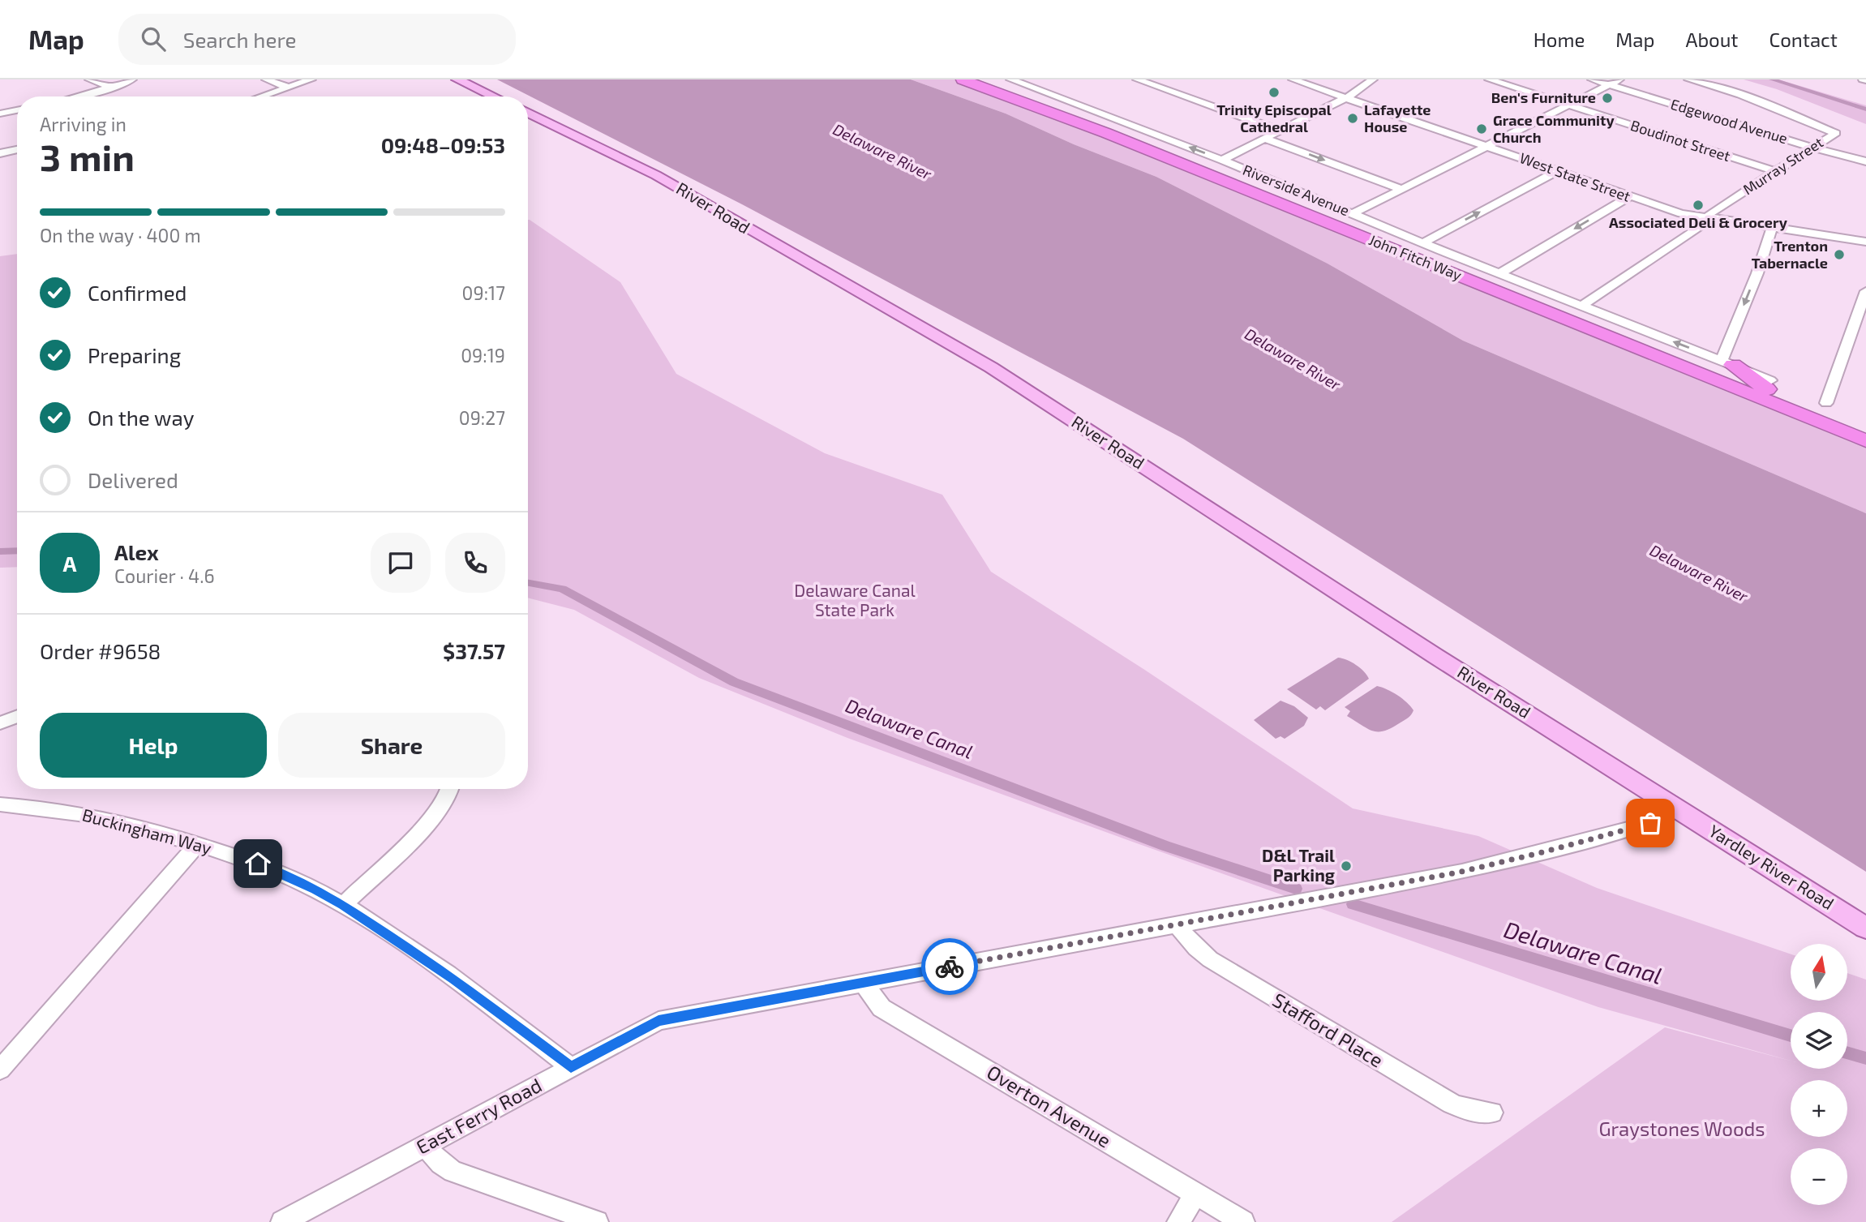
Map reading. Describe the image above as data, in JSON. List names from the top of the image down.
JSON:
{
  "streets": {
    "highway": ["John Fitch Way"],
    "main road": ["River Road", "Yardley River Road"],
    "street": [
      "Edgewood Avenue",
      "Boudinot Street",
      "Murray Street",
      "West State Street",
      "Riverside Avenue",
      "Buckingham Way",
      "Stafford Place",
      "Overton Avenue",
      "East Ferry Road"
    ]
  },
  "crossings": [
    ["Edgewood Avenue", "Murray Street"],
    ["Boudinot Street", "Murray Street"],
    ["Murray Street", "West State Street"],
    ["River Road", "Yardley River Road"],
    ["River Road", "East Ferry Road"],
    ["Buckingham Way", "East Ferry Road"],
    ["Yardley River Road", "East Ferry Road"],
    ["Stafford Place", "East Ferry Road"],
    ["Overton Avenue", "East Ferry Road"]
  ],
  "water": ["Delaware River", "Delaware Canal"],
  "parks": ["Delaware Canal State Park", "Graystones Woods"],
  "places": [
    "Trinity Episcopal Cathedral",
    "Ben's Furniture",
    "Lafayette House",
    "Grace Community Church",
    "Associated Deli & Grocery",
    "Trenton Tabernacle",
    "D&L Trail Parking"
  ],
  "north": "top",
  "page": {
    "header": "Map",
    "search": "Search here",
    "nav": [
      "Home",
      "Map",
      "About",
      "Contact"
    ],
    "heading": ["3 min", "Arriving in", "09:48–09:53"],
    "panel": [
      "Alex",
      "Courier · 4.6",
      "Order #9658",
      "$37.57"
    ],
    "bar": "On the way · 400 m",
    "list": [
      ["Confirmed", "09:17"],
      ["Preparing", "09:19"],
      ["On the way", "09:27"],
      "Delivered"
    ],
    "round": "A",
    "buttons": ["Help", "Share"],
    "map_buttons": ["+", "−"]
  }
}
